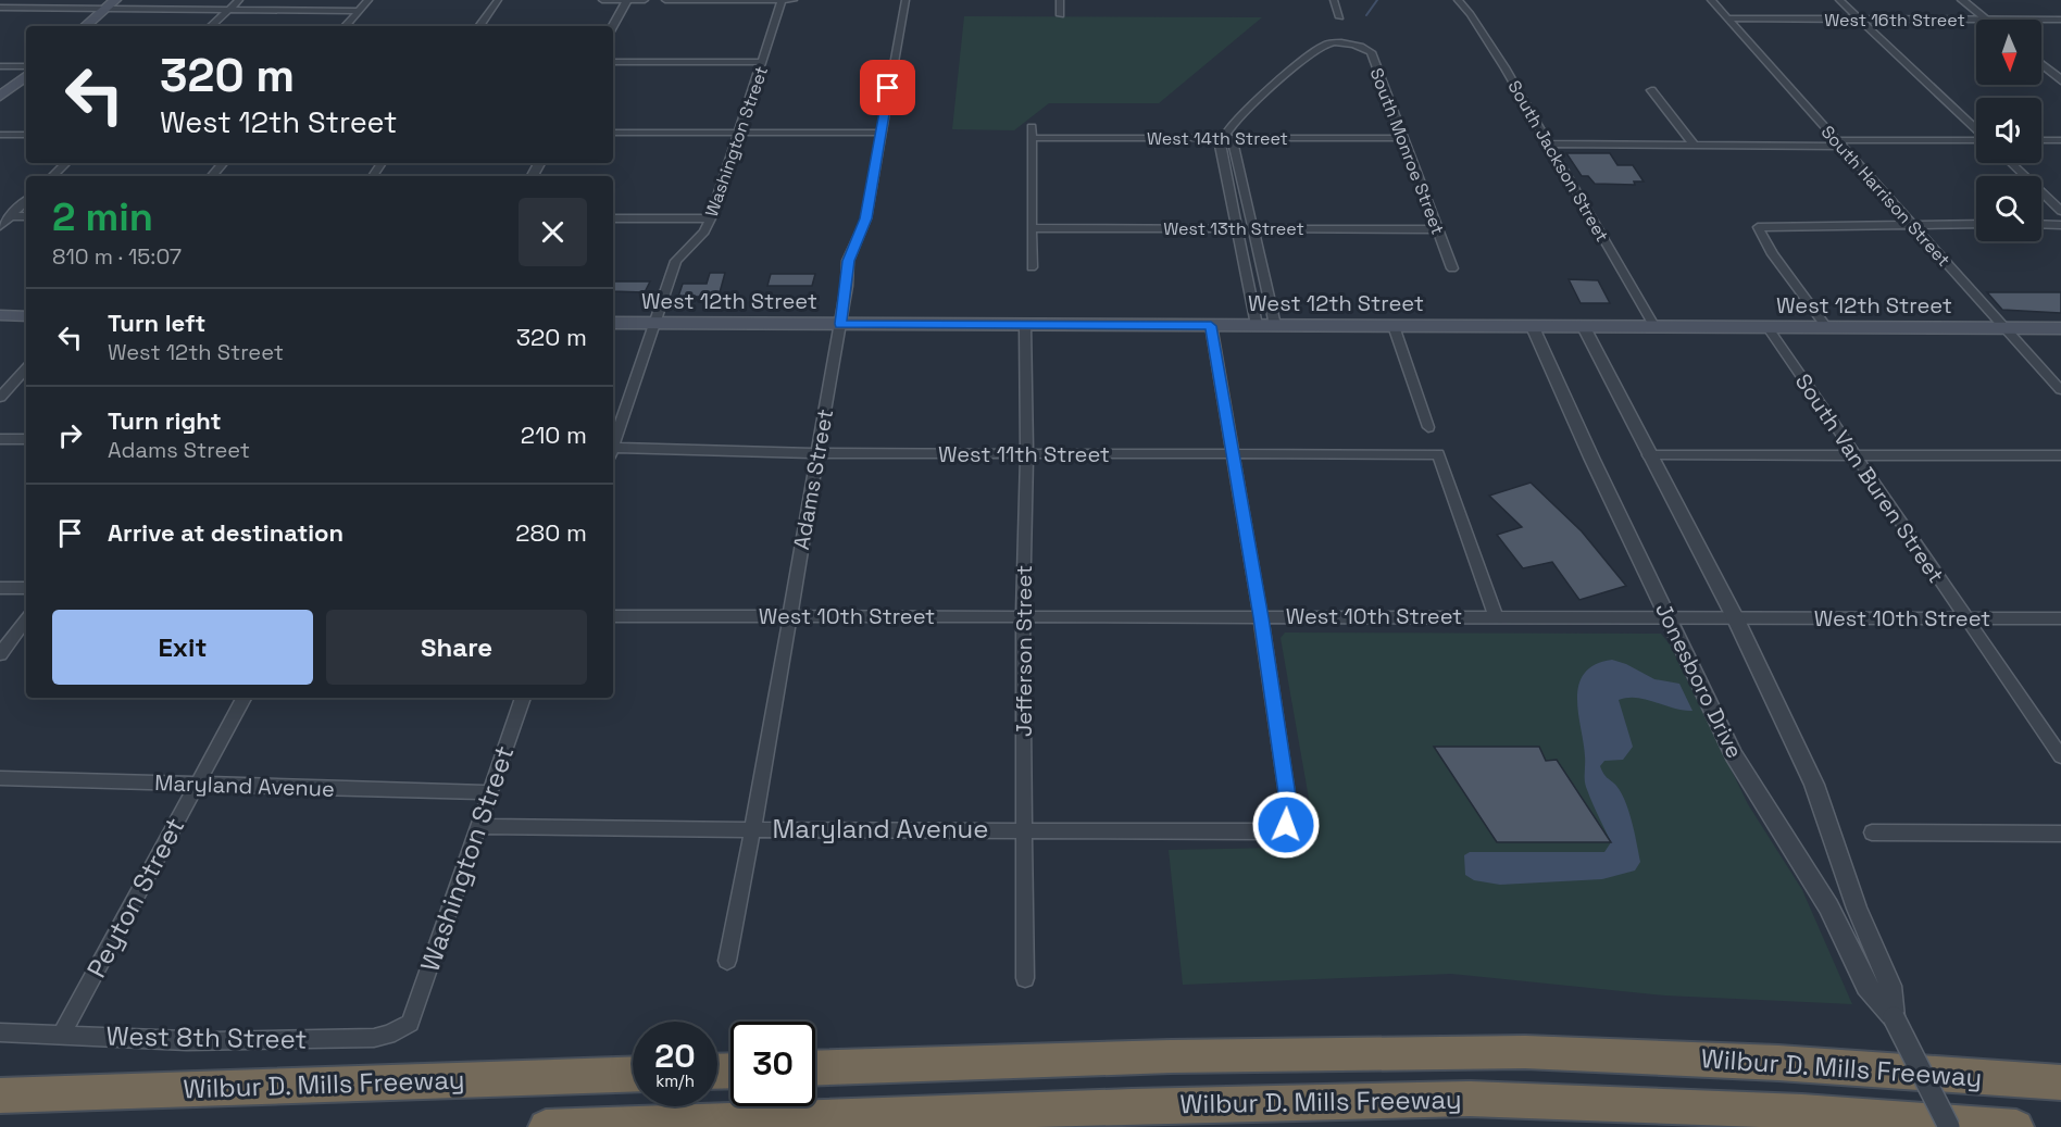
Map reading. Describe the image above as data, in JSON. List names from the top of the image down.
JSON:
{
  "streets": {
    "highway": ["Wilbur D. Mills Freeway"],
    "main road": ["West 12th Street"],
    "street": [
      "West 16th Street",
      "West 14th Street",
      "Washington Street",
      "South Monroe Street",
      "South Jackson Street",
      "South Harrison Street",
      "West 13th Street",
      "West 11th Street",
      "South Van Buren Street",
      "Adams Street",
      "West 10th Street",
      "Jefferson Street",
      "Jonesboro Drive",
      "Maryland Avenue",
      "Peyton Street",
      "West 8th Street"
    ]
  },
  "crossings": [
    ["West 16th Street", "South Harrison Street"],
    ["West 14th Street", "South Monroe Street"],
    ["West 14th Street", "West 13th Street"],
    ["Washington Street", "West 12th Street"],
    ["Washington Street", "Maryland Avenue"],
    ["Washington Street", "West 8th Street"],
    ["South Monroe Street", "West 13th Street"],
    ["South Jackson Street", "West 12th Street"],
    ["South Harrison Street", "West 12th Street"],
    ["West 12th Street", "South Van Buren Street"],
    ["West 12th Street", "Adams Street"],
    ["West 12th Street", "Jefferson Street"],
    ["West 12th Street", "Jonesboro Drive"],
    ["West 11th Street", "Adams Street"],
    ["West 11th Street", "West 10th Street"],
    ["West 11th Street", "Jefferson Street"],
    ["South Van Buren Street", "West 10th Street"],
    ["Adams Street", "West 10th Street"],
    ["Adams Street", "Maryland Avenue"],
    ["West 10th Street", "Jefferson Street"],
    ["West 10th Street", "Jonesboro Drive"],
    ["West 10th Street", "Maryland Avenue"],
    ["Jefferson Street", "Maryland Avenue"],
    ["Maryland Avenue", "Peyton Street"],
    ["Peyton Street", "West 8th Street"]
  ],
  "north": "bottom",
  "page": {
    "turn": ["320 m", "West 12th Street"],
    "heading": ["2 min", "810 m · 15:07"],
    "list": [
      {
        "name": "Turn left",
        "note": "West 12th Street",
        "value": "320 m"
      },
      {
        "name": "Turn right",
        "note": "Adams Street",
        "value": "210 m"
      },
      {
        "name": "Arrive at destination",
        "value": "280 m"
      }
    ],
    "buttons": ["Exit", "Share"],
    "speed": "20 km/h",
    "limit": "30"
  }
}
